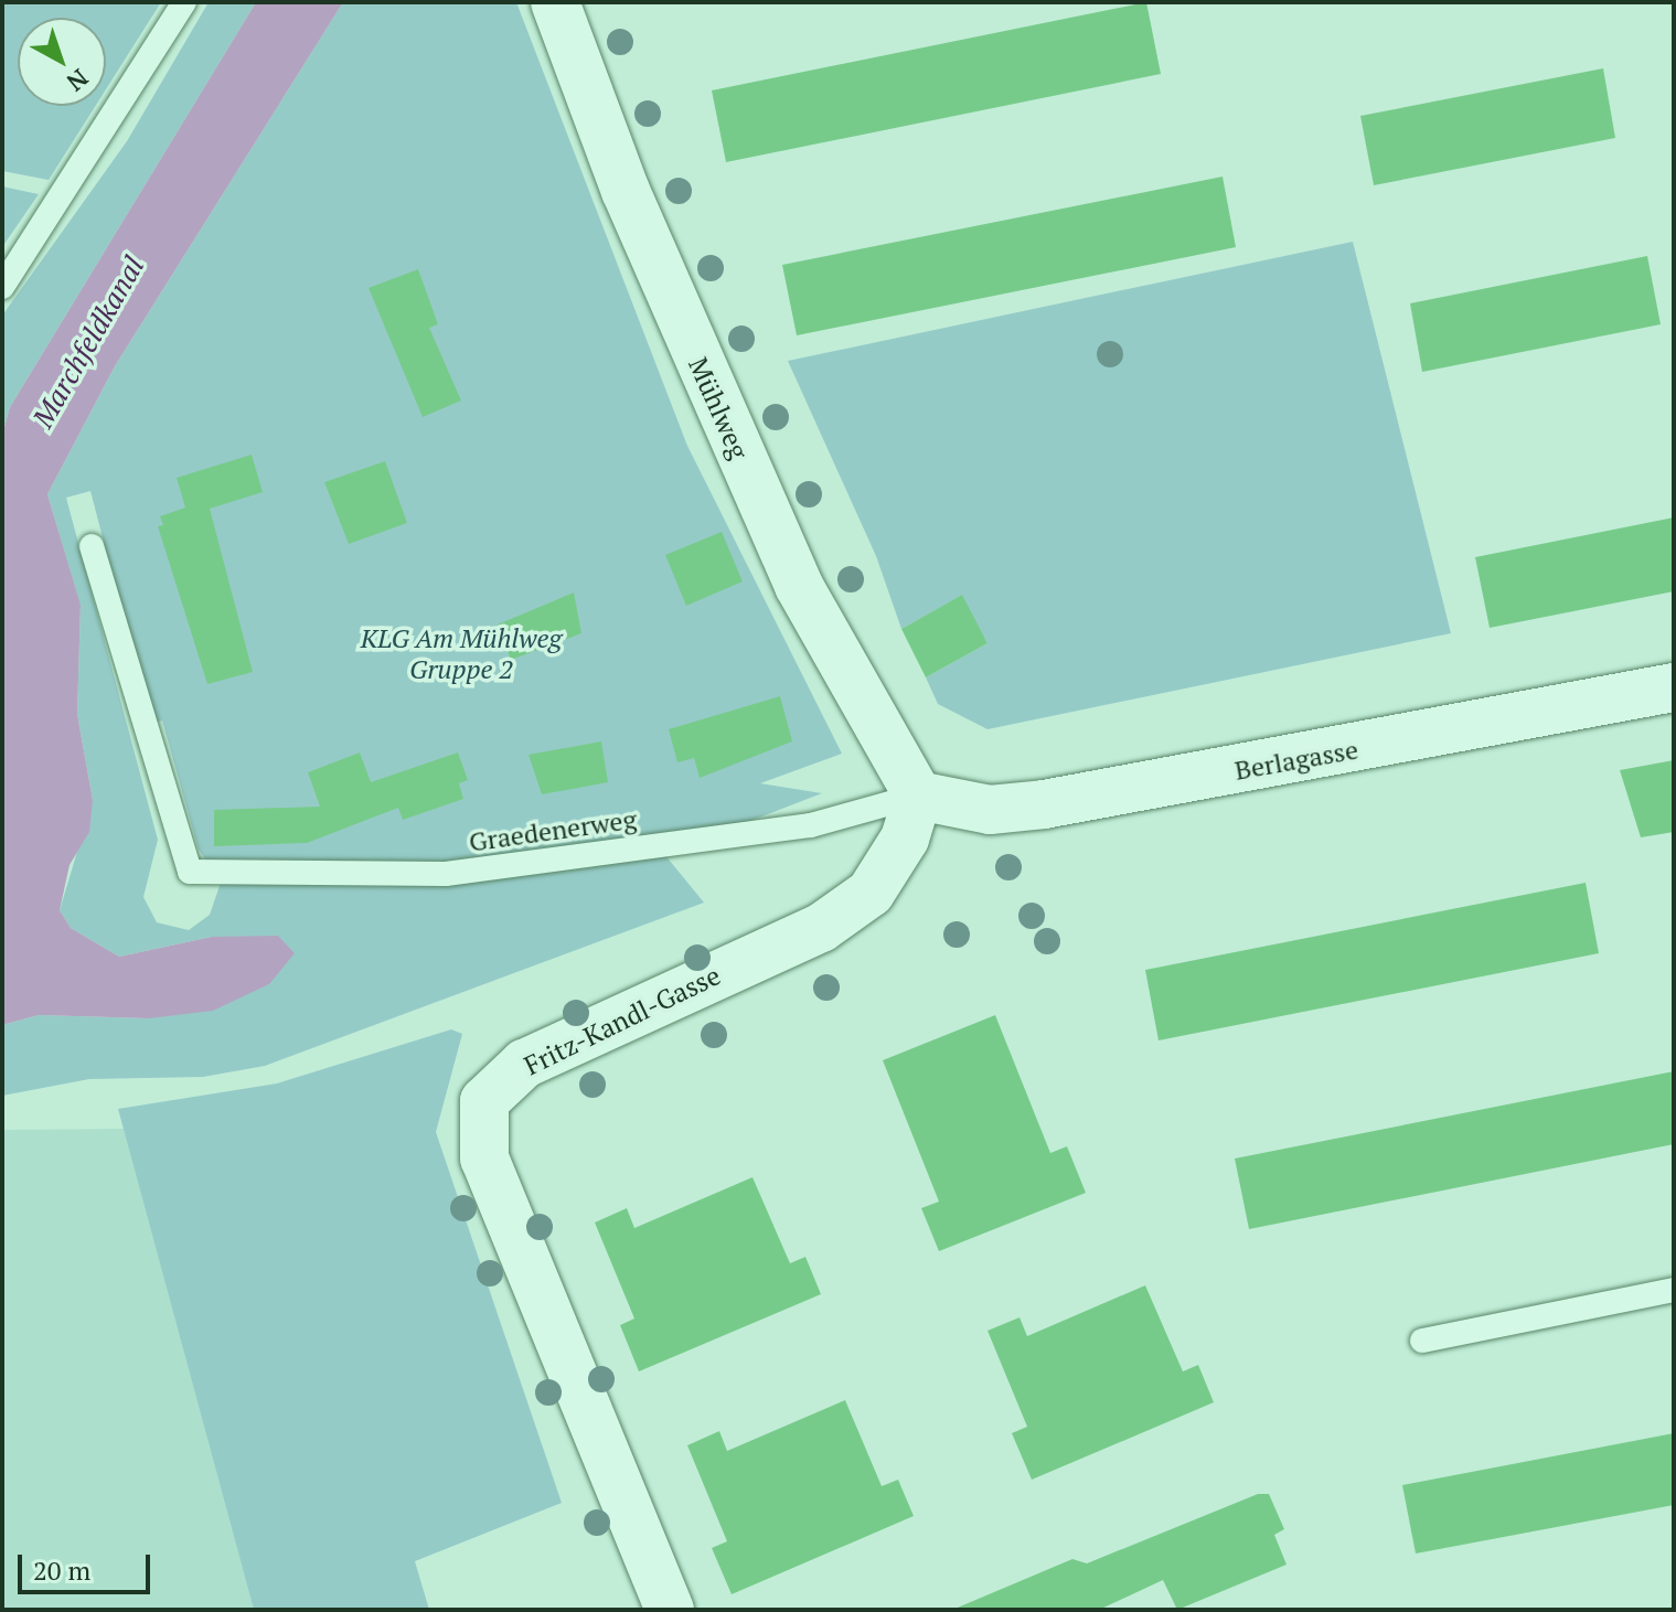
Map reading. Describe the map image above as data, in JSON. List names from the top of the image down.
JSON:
{
  "streets": {
    "street": ["Mühlweg", "Berlagasse", "Fritz-Kandl-Gasse"],
    "lane": ["Graedenerweg"]
  },
  "crossings": [
    ["Mühlweg", "Berlagasse"],
    ["Mühlweg", "Graedenerweg"],
    ["Mühlweg", "Fritz-Kandl-Gasse"],
    ["Berlagasse", "Graedenerweg"],
    ["Berlagasse", "Fritz-Kandl-Gasse"],
    ["Graedenerweg", "Fritz-Kandl-Gasse"]
  ],
  "water": ["Marchfeldkanal"],
  "parks": ["KLG Am Mühlweg Gruppe 2"],
  "scale_bar": "20 m",
  "north": "bottom right"
}
